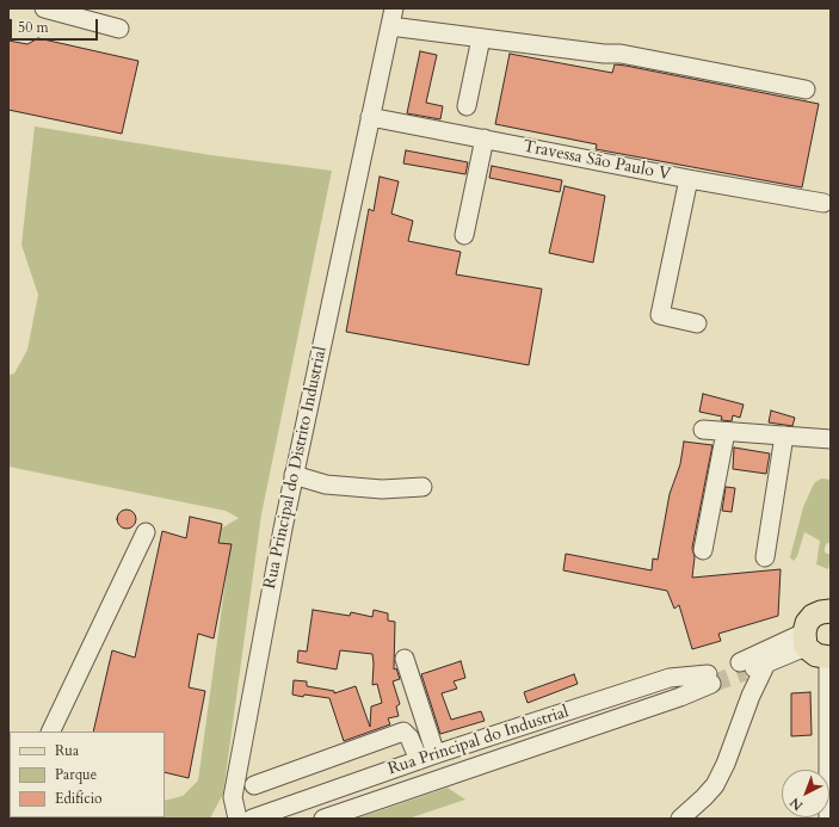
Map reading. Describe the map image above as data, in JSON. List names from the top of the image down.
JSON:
{
  "streets": {
    "street": ["Travessa São Paulo V", "Rua Principal do Distrito Industrial", "Rua Principal do Industrial"]
  },
  "crossings": [
    ["Travessa São Paulo V", "Rua Principal do Distrito Industrial"]
  ],
  "legend": ["Rua", "Parque", "Edifício"],
  "scale_bar": "50 m",
  "north": "bottom left"
}
